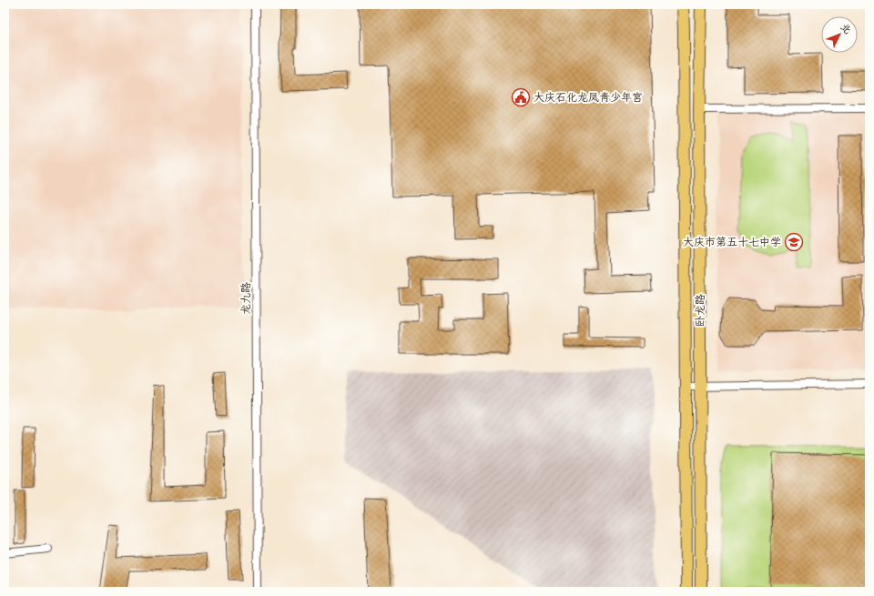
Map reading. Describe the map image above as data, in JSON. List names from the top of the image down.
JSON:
{
  "streets": {
    "main road": ["卧龙路"],
    "street": ["龙九路"]
  },
  "places": {
    "public building": ["大庆石化龙凤青少年宫"],
    "school or university": ["大庆市第五十七中学"]
  },
  "north": "top right"
}
